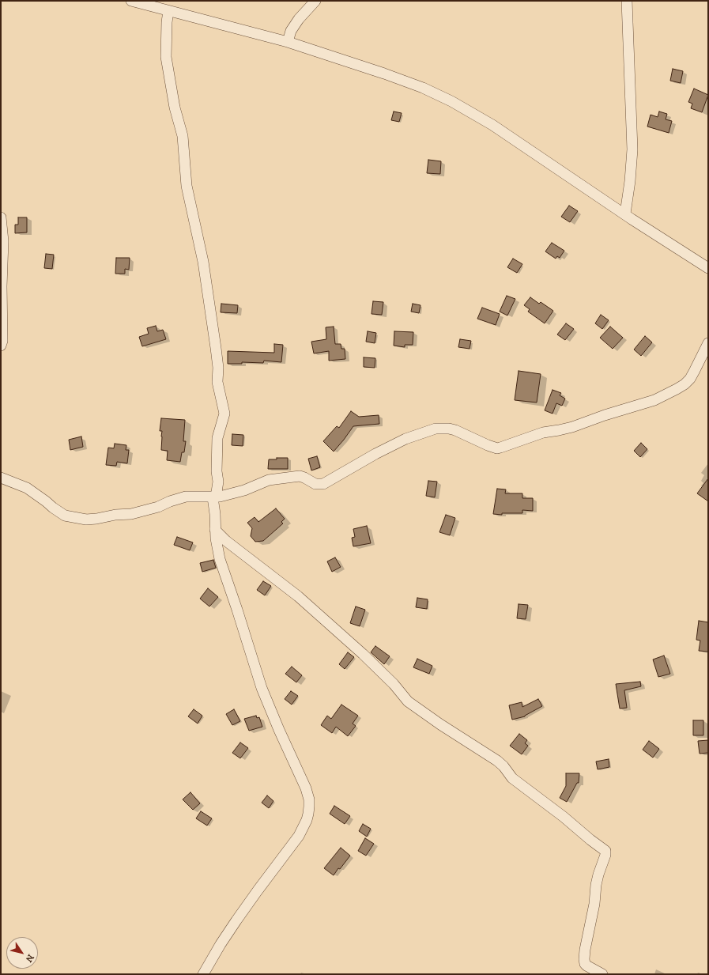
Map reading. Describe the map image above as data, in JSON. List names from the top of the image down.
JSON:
{
  "north": "bottom right"
}
